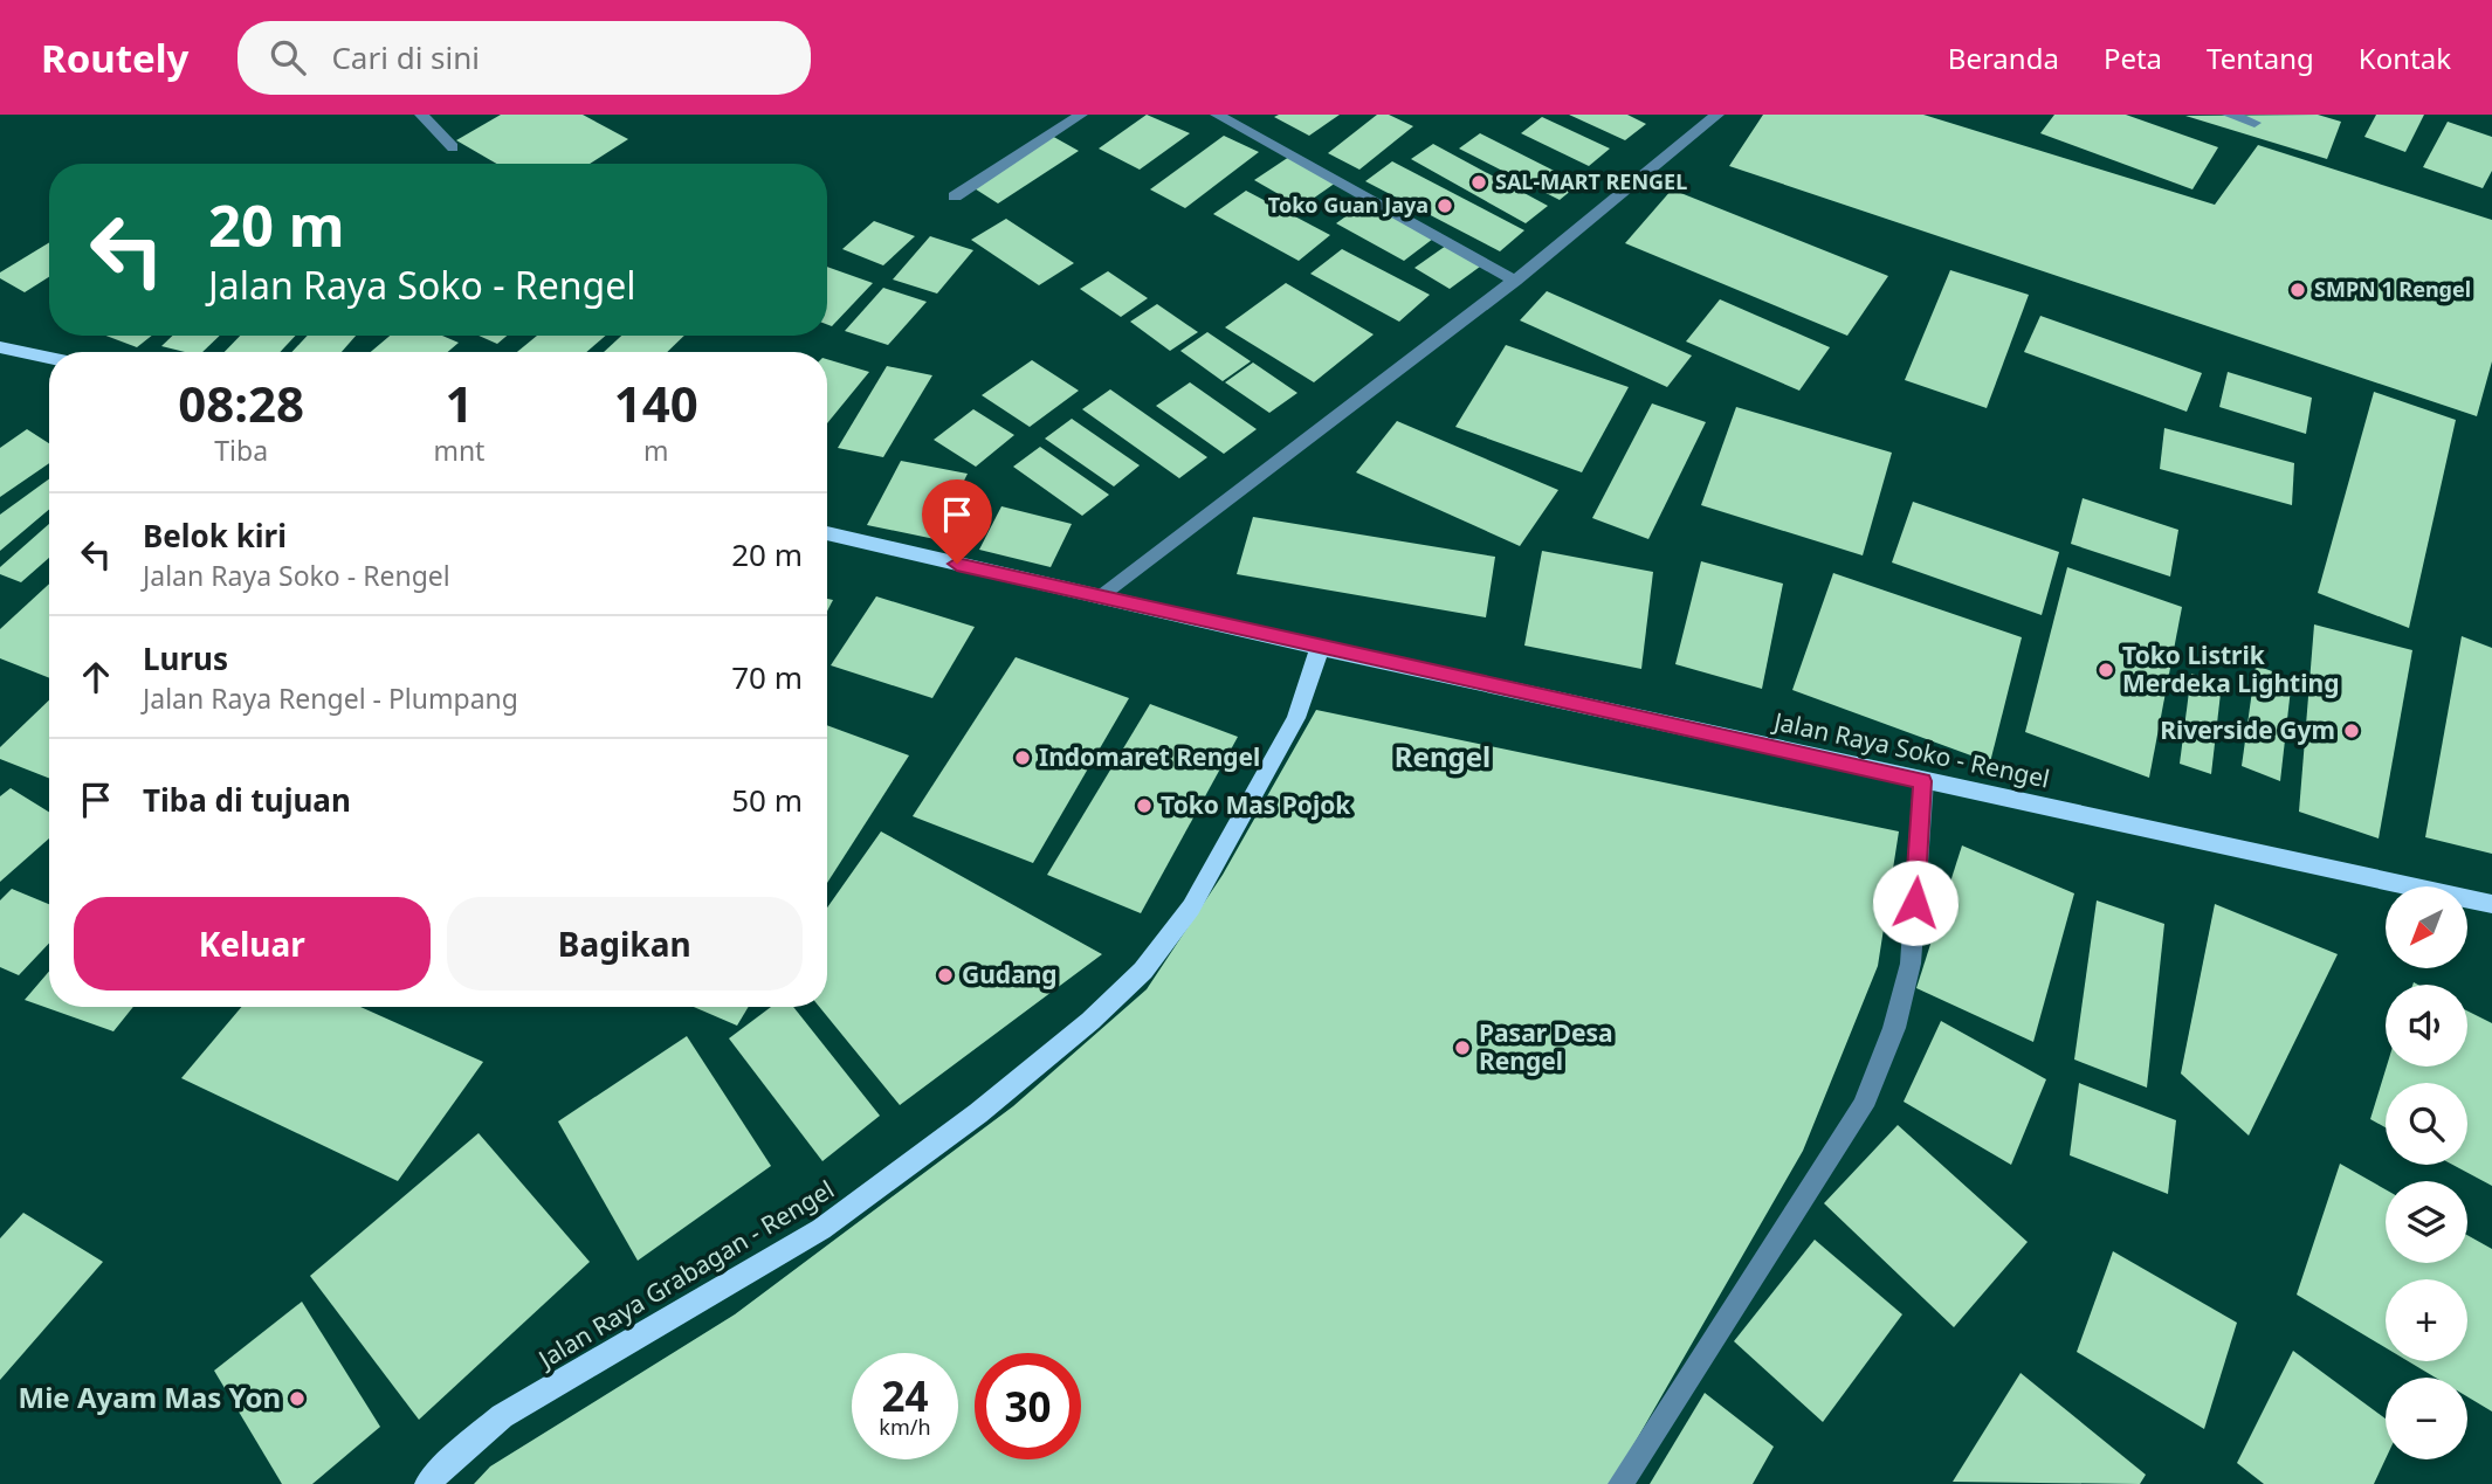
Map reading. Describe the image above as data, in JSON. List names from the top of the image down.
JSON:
{
  "streets": {
    "main road": ["Jalan Raya Soko - Rengel", "Jalan Raya Grabagan - Rengel"]
  },
  "crossings": [
    ["Jalan Raya Soko - Rengel", "Jalan Raya Grabagan - Rengel"]
  ],
  "districts": ["Rengel"],
  "places": [
    "SAL-MART RENGEL",
    "Toko Guan Jaya",
    "SMPN 1 Rengel",
    "Toko Listrik Merdeka Lighting",
    "Riverside Gym",
    "Indomaret Rengel",
    "Toko Mas Pojok",
    "Gudang",
    "Pasar Desa Rengel",
    "Mie Ayam Mas Yon"
  ],
  "north": "bottom left",
  "page": {
    "header": "Routely",
    "search": "Cari di sini",
    "nav": [
      "Beranda",
      "Peta",
      "Tentang",
      "Kontak"
    ],
    "turn": ["20 m", "Jalan Raya Soko - Rengel"],
    "eta": [
      "08:28",
      "Tiba",
      "1",
      "mnt",
      "140",
      "m"
    ],
    "list": [
      {
        "name": "Belok kiri",
        "note": "Jalan Raya Soko - Rengel",
        "value": "20 m"
      },
      {
        "name": "Lurus",
        "note": "Jalan Raya Rengel - Plumpang",
        "value": "70 m"
      },
      {
        "name": "Tiba di tujuan",
        "value": "50 m"
      }
    ],
    "buttons": ["Keluar", "Bagikan"],
    "map_buttons": ["+", "−"],
    "speed": "24 km/h",
    "limit": "30"
  }
}
